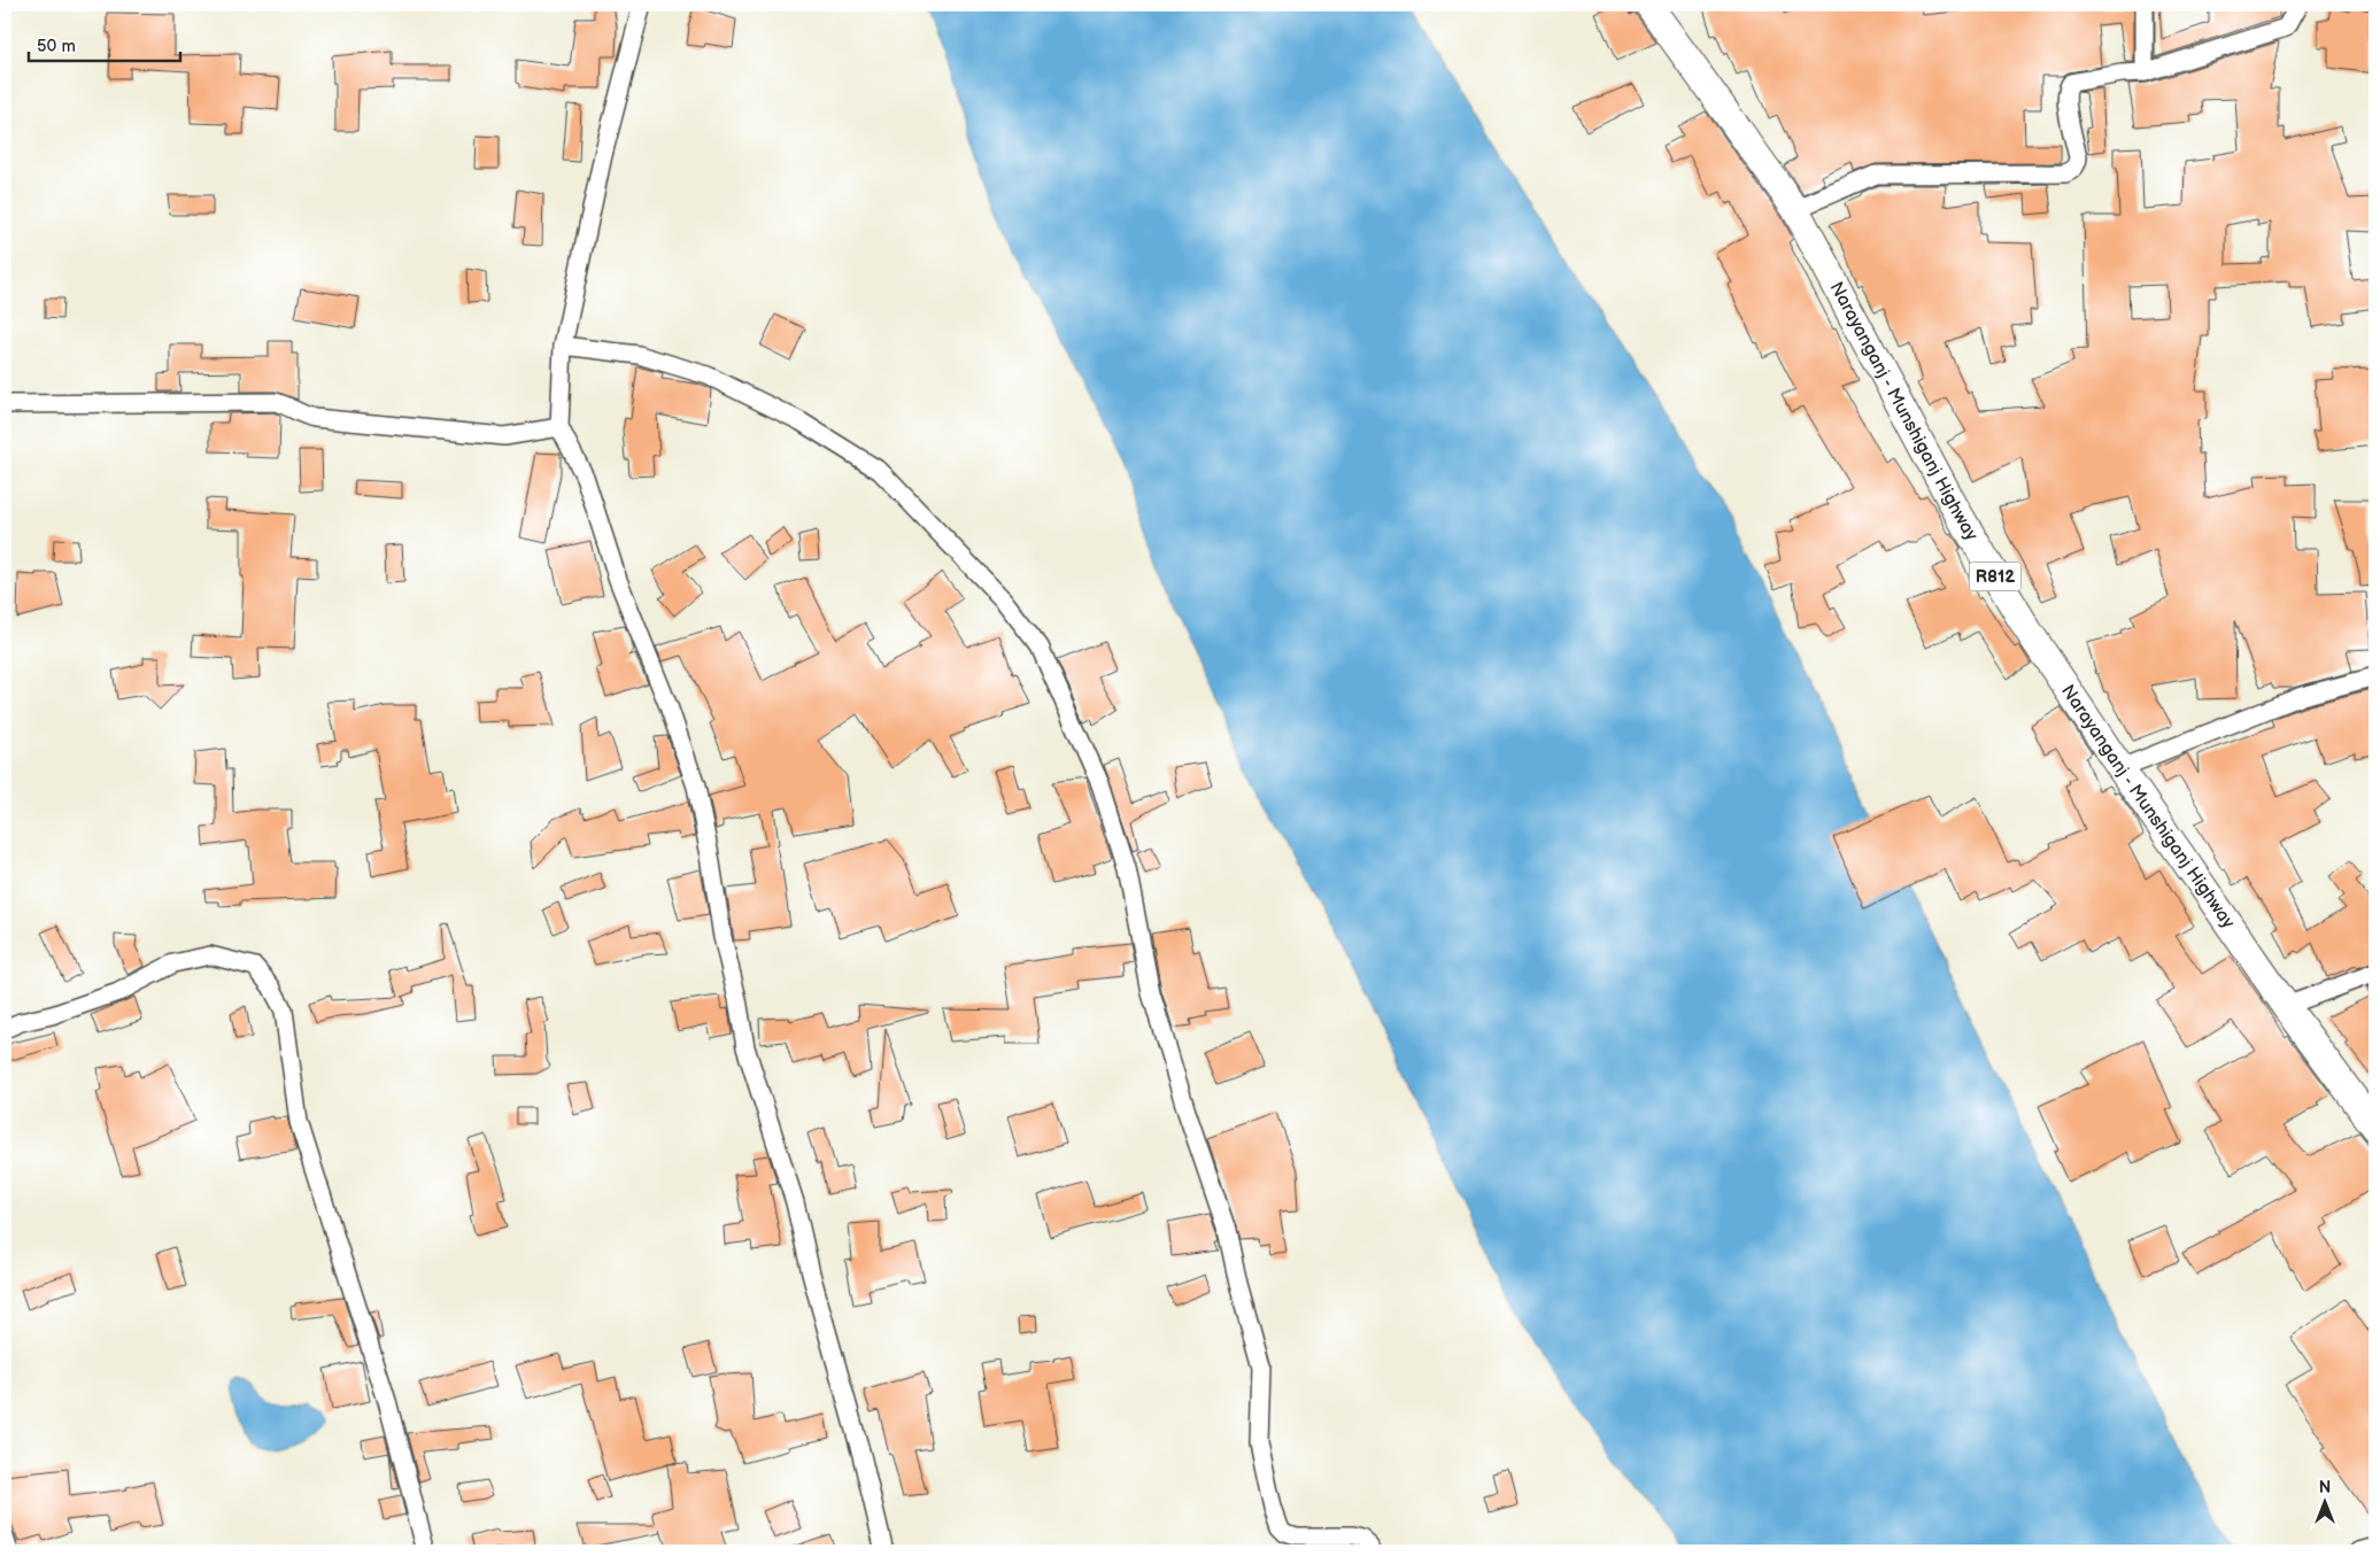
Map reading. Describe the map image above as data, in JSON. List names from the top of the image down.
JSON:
{
  "streets": {
    "main road": ["Narayanganj - Munshiganj Highway", "R812"]
  },
  "scale_bar": "50 m",
  "north": "top"
}
